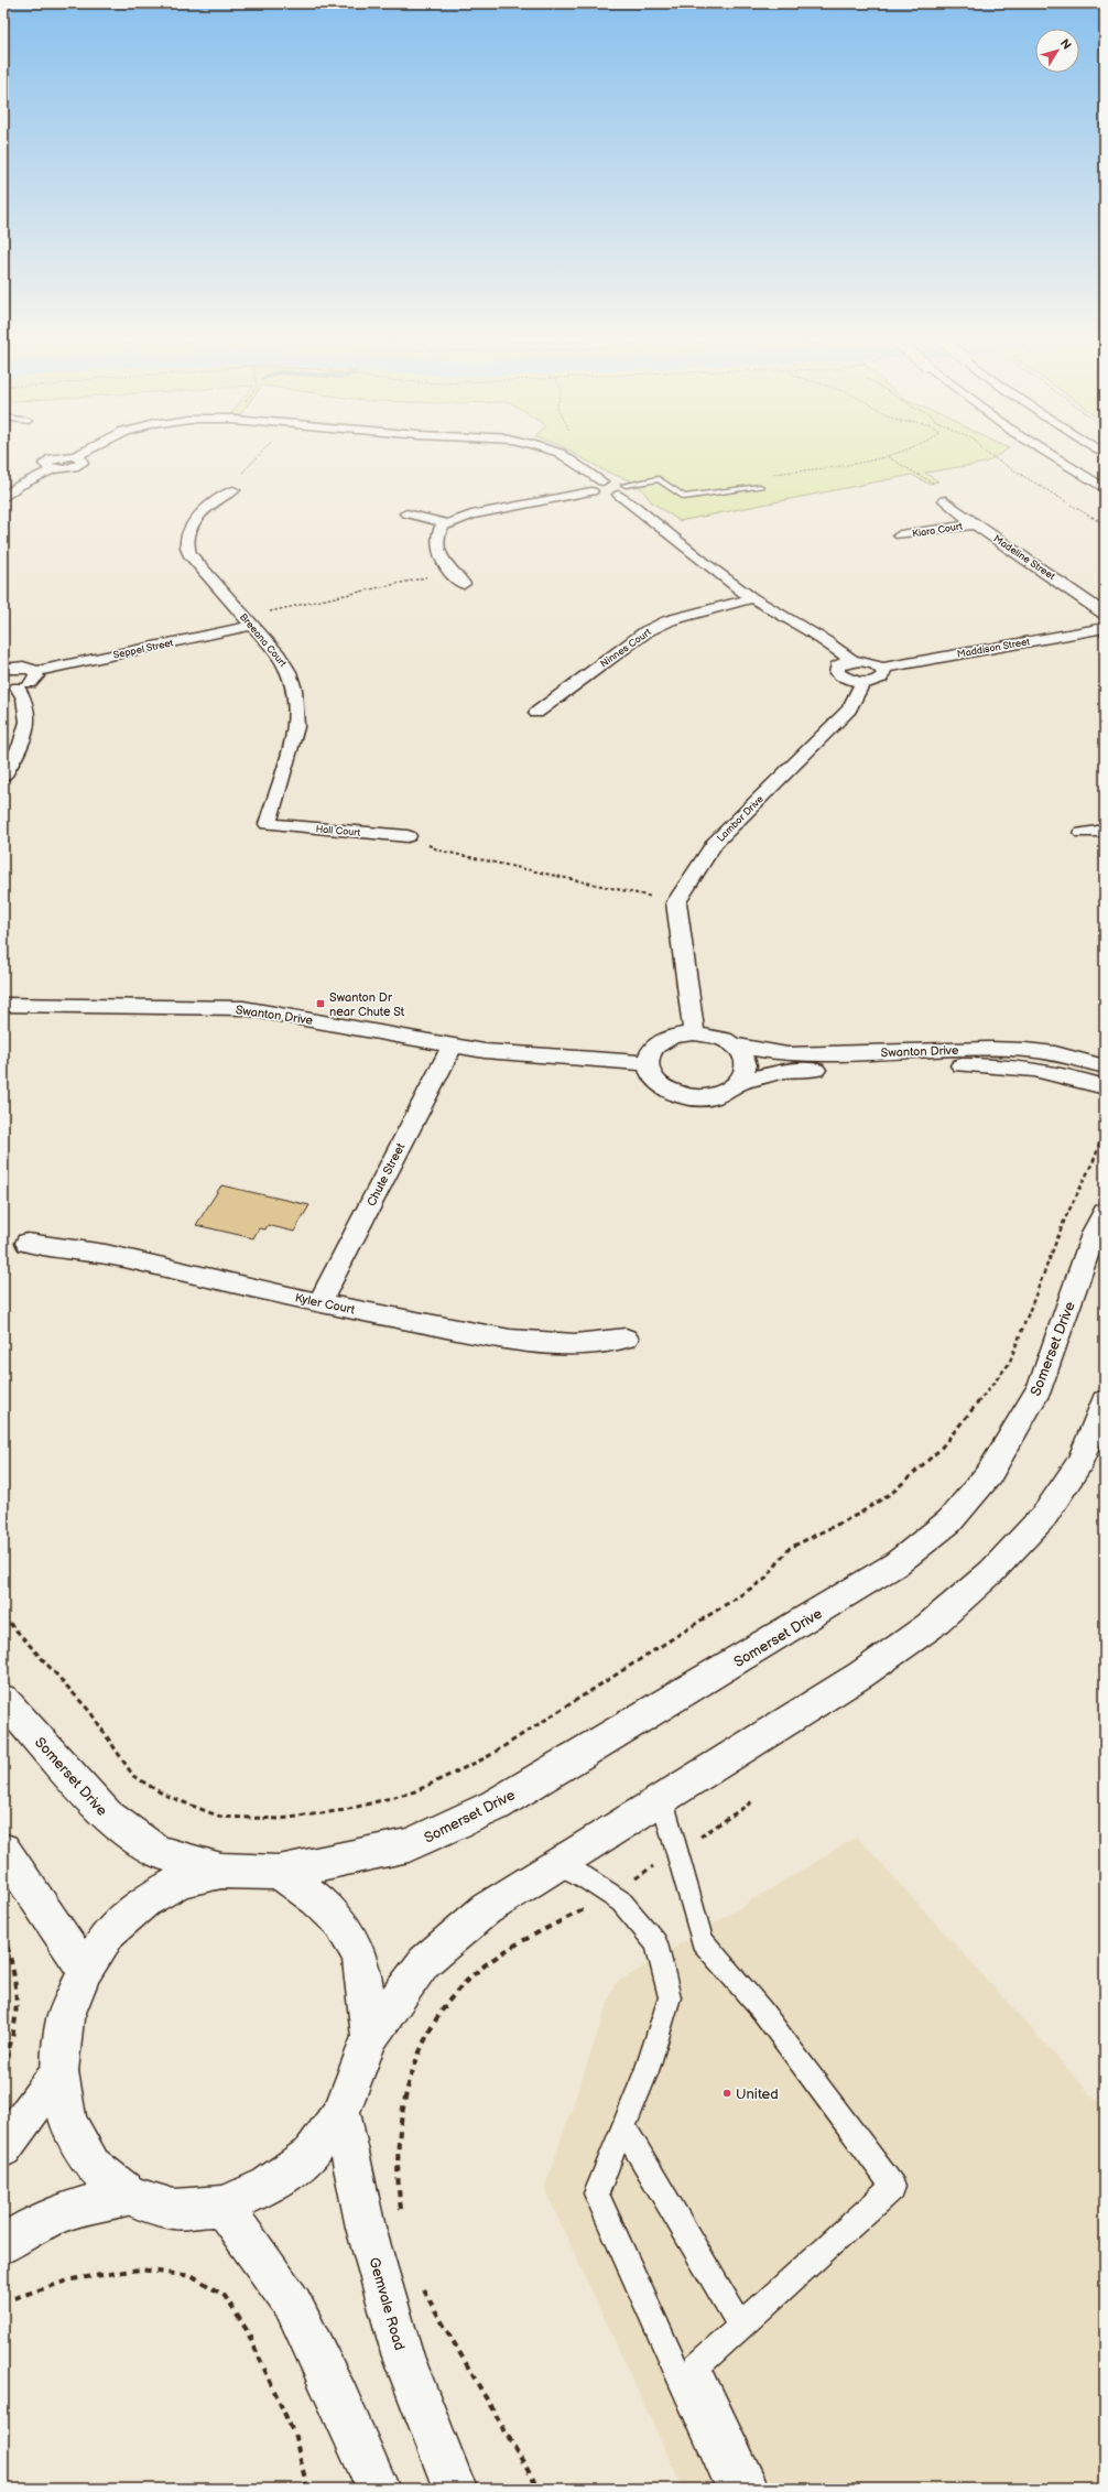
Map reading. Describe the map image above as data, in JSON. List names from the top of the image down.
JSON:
{
  "streets": {
    "main road": [
      "Kiara Court",
      "Madeline Street",
      "Breeana Court",
      "Ninnes Court",
      "Maddison Street",
      "Seppel Street",
      "Lambor Drive",
      "Hall Court",
      "Swanton Drive",
      "Chute Street",
      "Kyler Court",
      "Somerset Drive",
      "Gemvale Road"
    ]
  },
  "crossings": [
    ["Kiara Court", "Madeline Street"],
    ["Breeana Court", "Seppel Street"],
    ["Breeana Court", "Hall Court"],
    ["Swanton Drive", "Chute Street"],
    ["Chute Street", "Kyler Court"],
    ["Somerset Drive", "Gemvale Road"]
  ],
  "places": {
    "transit": ["Swanton Dr near Chute St"],
    "other": ["United"]
  },
  "north": "top right"
}
